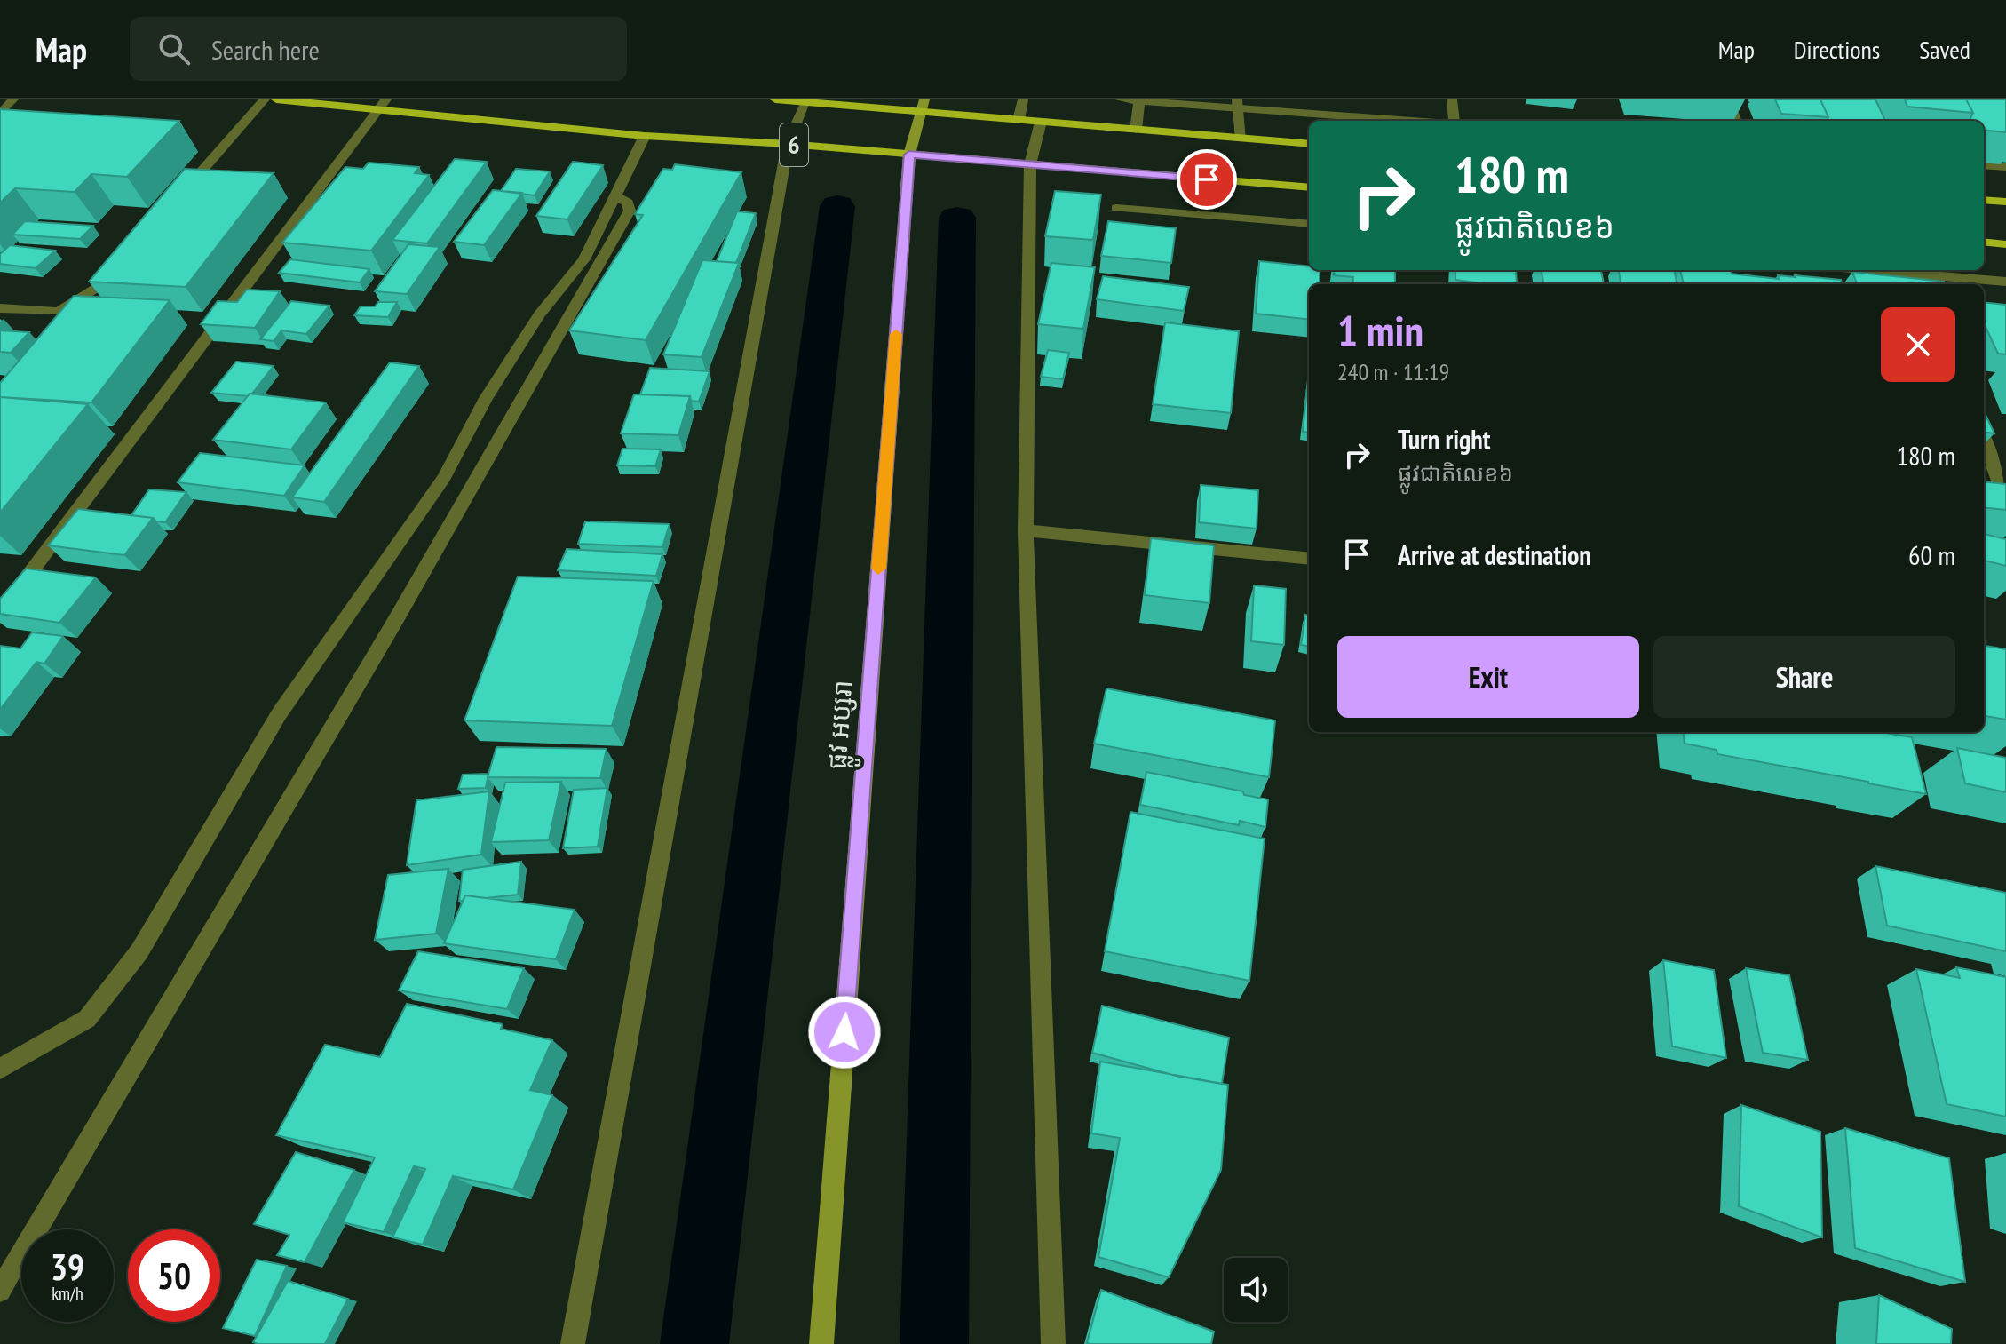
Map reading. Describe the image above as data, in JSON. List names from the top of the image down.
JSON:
{
  "streets": {
    "main road": ["6", "ផ្លូវ អប្សរា"]
  },
  "crossings": [
    ["6", "ផ្លូវ អប្សរា"]
  ],
  "page": {
    "header": "Map",
    "search": "Search here",
    "nav": ["Map", "Directions", "Saved"],
    "turn": ["180 m", "ផ្លូវជាតិលេខ៦"],
    "heading": ["1 min", "240 m · 11:19"],
    "list": [
      {
        "name": "Turn right",
        "note": "ផ្លូវជាតិលេខ៦",
        "value": "180 m"
      },
      {
        "name": "Arrive at destination",
        "value": "60 m"
      }
    ],
    "buttons": ["Exit", "Share"],
    "speed": "39 km/h",
    "limit": "50"
  }
}
